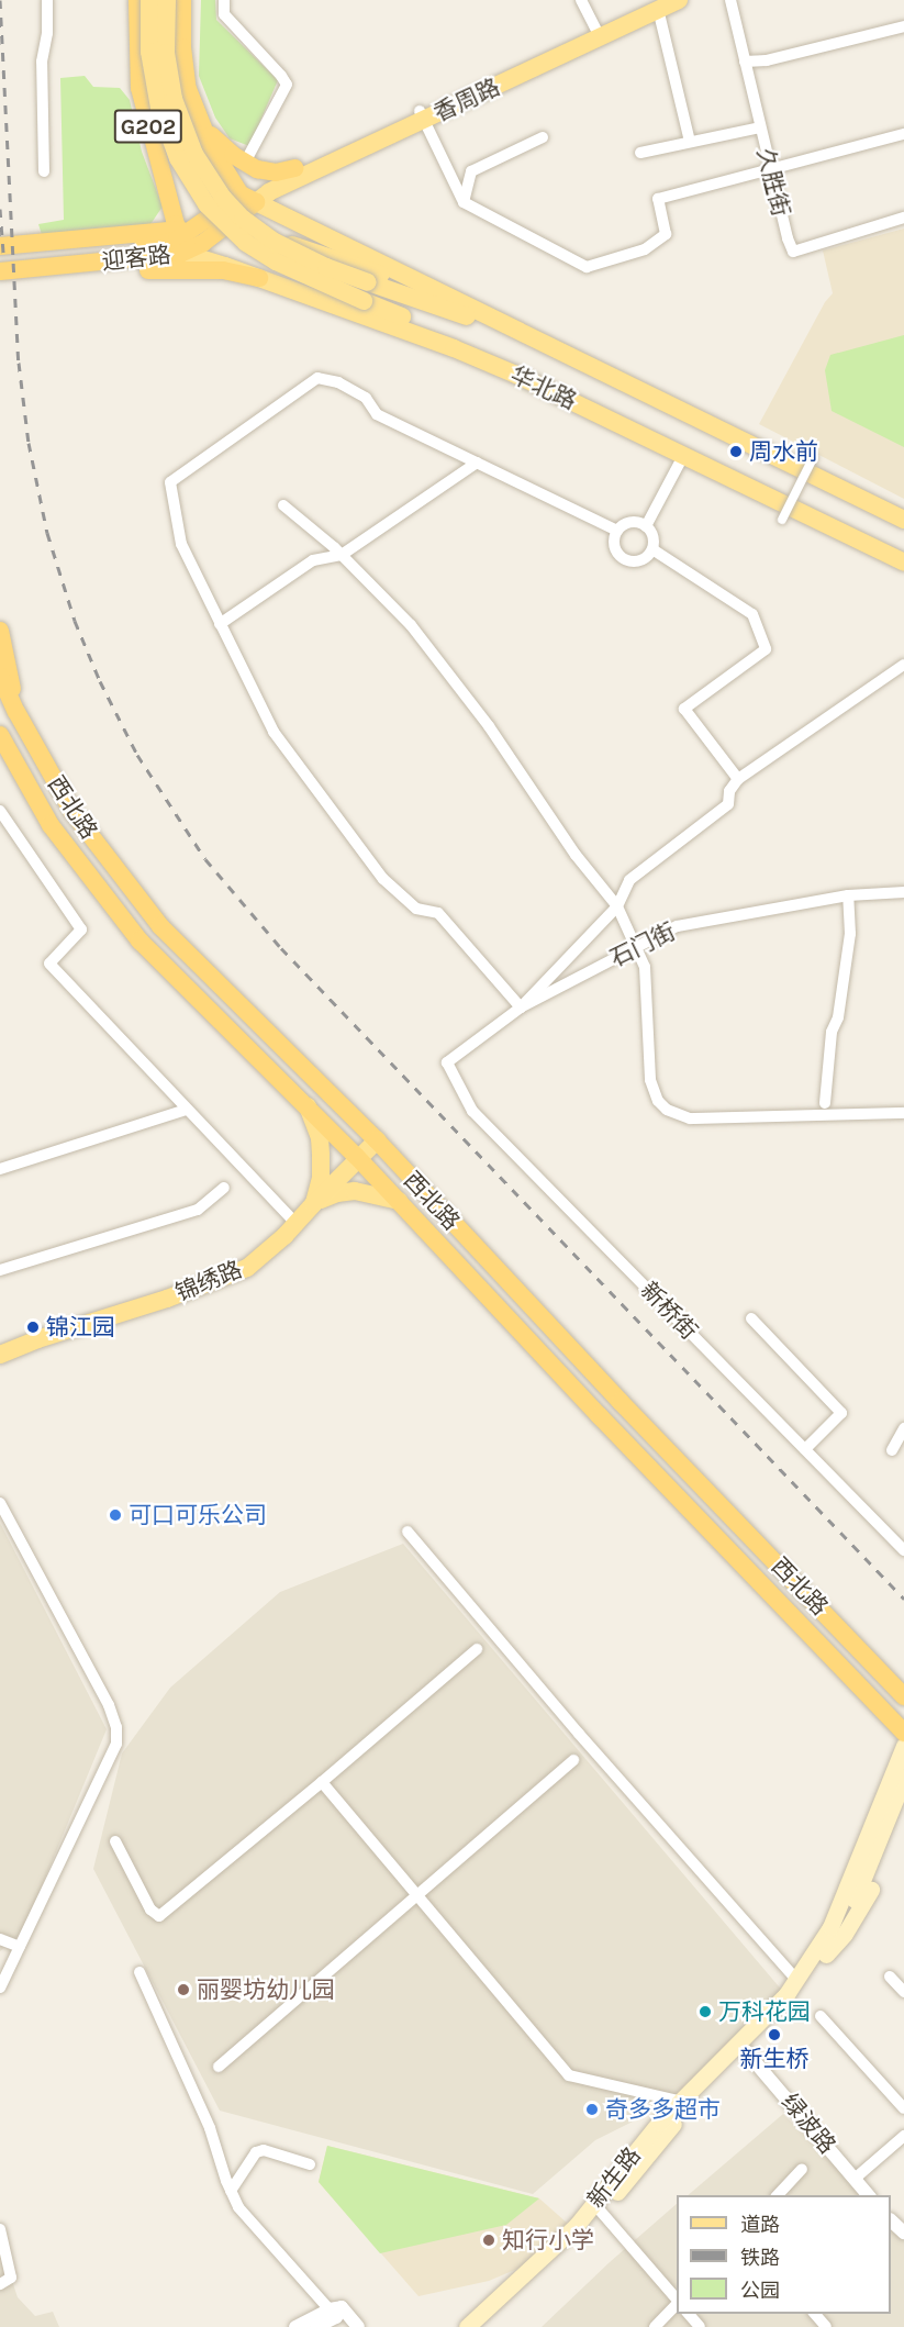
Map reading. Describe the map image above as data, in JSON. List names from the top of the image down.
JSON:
{
  "streets": {
    "highway": ["G202", "迎客路", "西北路"],
    "main road": [
      "香周路",
      "华北路",
      "锦绣路",
      "新生路"
    ],
    "street": [
      "久胜街",
      "石门街",
      "新桥街",
      "绿波路"
    ]
  },
  "crossings": [
    ["香周路", "G202"],
    ["香周路", "迎客路"],
    ["香周路", "华北路"],
    ["G202", "迎客路"],
    ["G202", "华北路"],
    ["迎客路", "华北路"],
    ["西北路", "锦绣路"],
    ["西北路", "新生路"],
    ["石门街", "新桥街"],
    ["绿波路", "新生路"]
  ],
  "places": [
    "周水前",
    "锦江园",
    "可口可乐公司",
    "丽婴坊幼儿园",
    "万科花园",
    "新生桥",
    "奇多多超市",
    "知行小学"
  ],
  "legend": ["道路", "铁路", "公园"]
}
